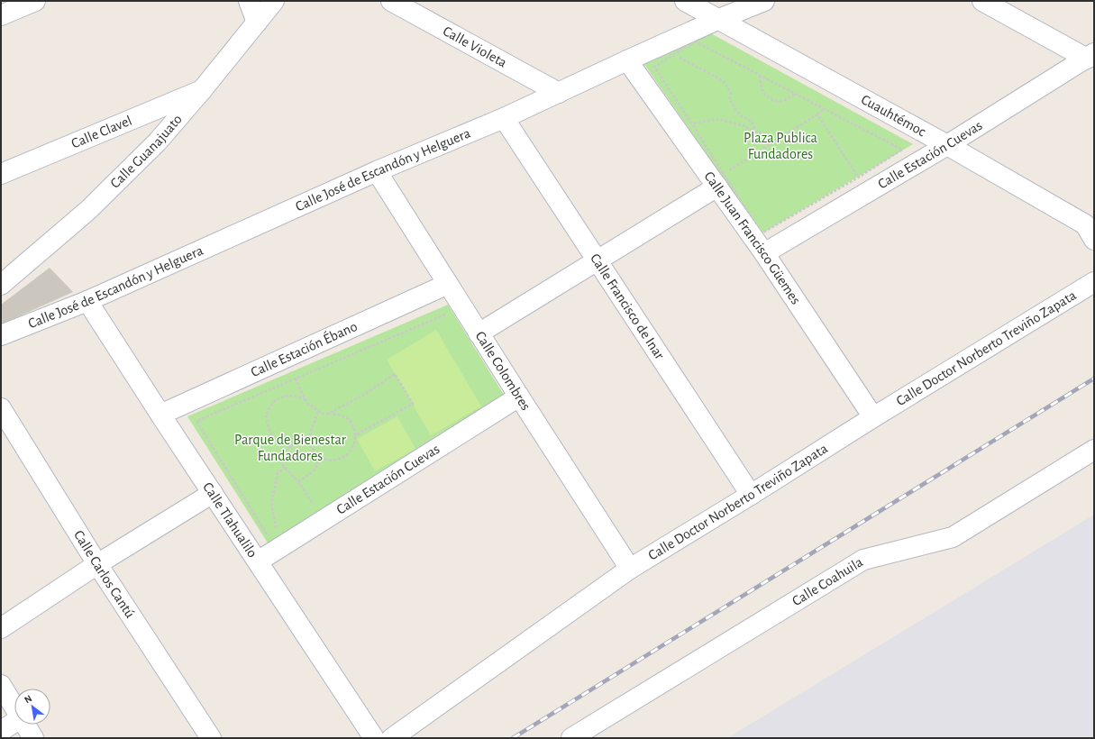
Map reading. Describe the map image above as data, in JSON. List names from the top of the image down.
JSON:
{
  "streets": {
    "street": [
      "Calle Violeta",
      "Cuauhtémoc",
      "Calle Clavel",
      "Calle Guanajuato",
      "Calle Estación Cuevas",
      "Calle José de Escandón y Helguera",
      "Calle Juan Francisco Güemes",
      "Calle Francisco de Inar",
      "Calle Doctor Norberto Treviño Zapata",
      "Calle Estación Ébano",
      "Calle Colombres",
      "Calle Tlahualilo",
      "Calle Carlos Cantú",
      "Calle Coahuila"
    ]
  },
  "crossings": [
    ["Calle Violeta", "Calle José de Escandón y Helguera"],
    ["Cuauhtémoc", "Calle Estación Cuevas"],
    ["Cuauhtémoc", "Calle José de Escandón y Helguera"],
    ["Calle Clavel", "Calle Guanajuato"],
    ["Calle Estación Cuevas", "Calle Juan Francisco Güemes"],
    ["Calle Estación Cuevas", "Calle Colombres"],
    ["Calle Estación Cuevas", "Calle Tlahualilo"],
    ["Calle José de Escandón y Helguera", "Calle Juan Francisco Güemes"],
    ["Calle José de Escandón y Helguera", "Calle Francisco de Inar"],
    ["Calle José de Escandón y Helguera", "Calle Colombres"],
    ["Calle José de Escandón y Helguera", "Calle Tlahualilo"],
    ["Calle Juan Francisco Güemes", "Calle Doctor Norberto Treviño Zapata"],
    ["Calle Francisco de Inar", "Calle Doctor Norberto Treviño Zapata"],
    ["Calle Doctor Norberto Treviño Zapata", "Calle Colombres"],
    ["Calle Estación Ébano", "Calle Colombres"],
    ["Calle Estación Ébano", "Calle Tlahualilo"]
  ],
  "parks": ["Plaza Publica Fundadores", "Parque de Bienestar Fundadores"],
  "north": "top left"
}
